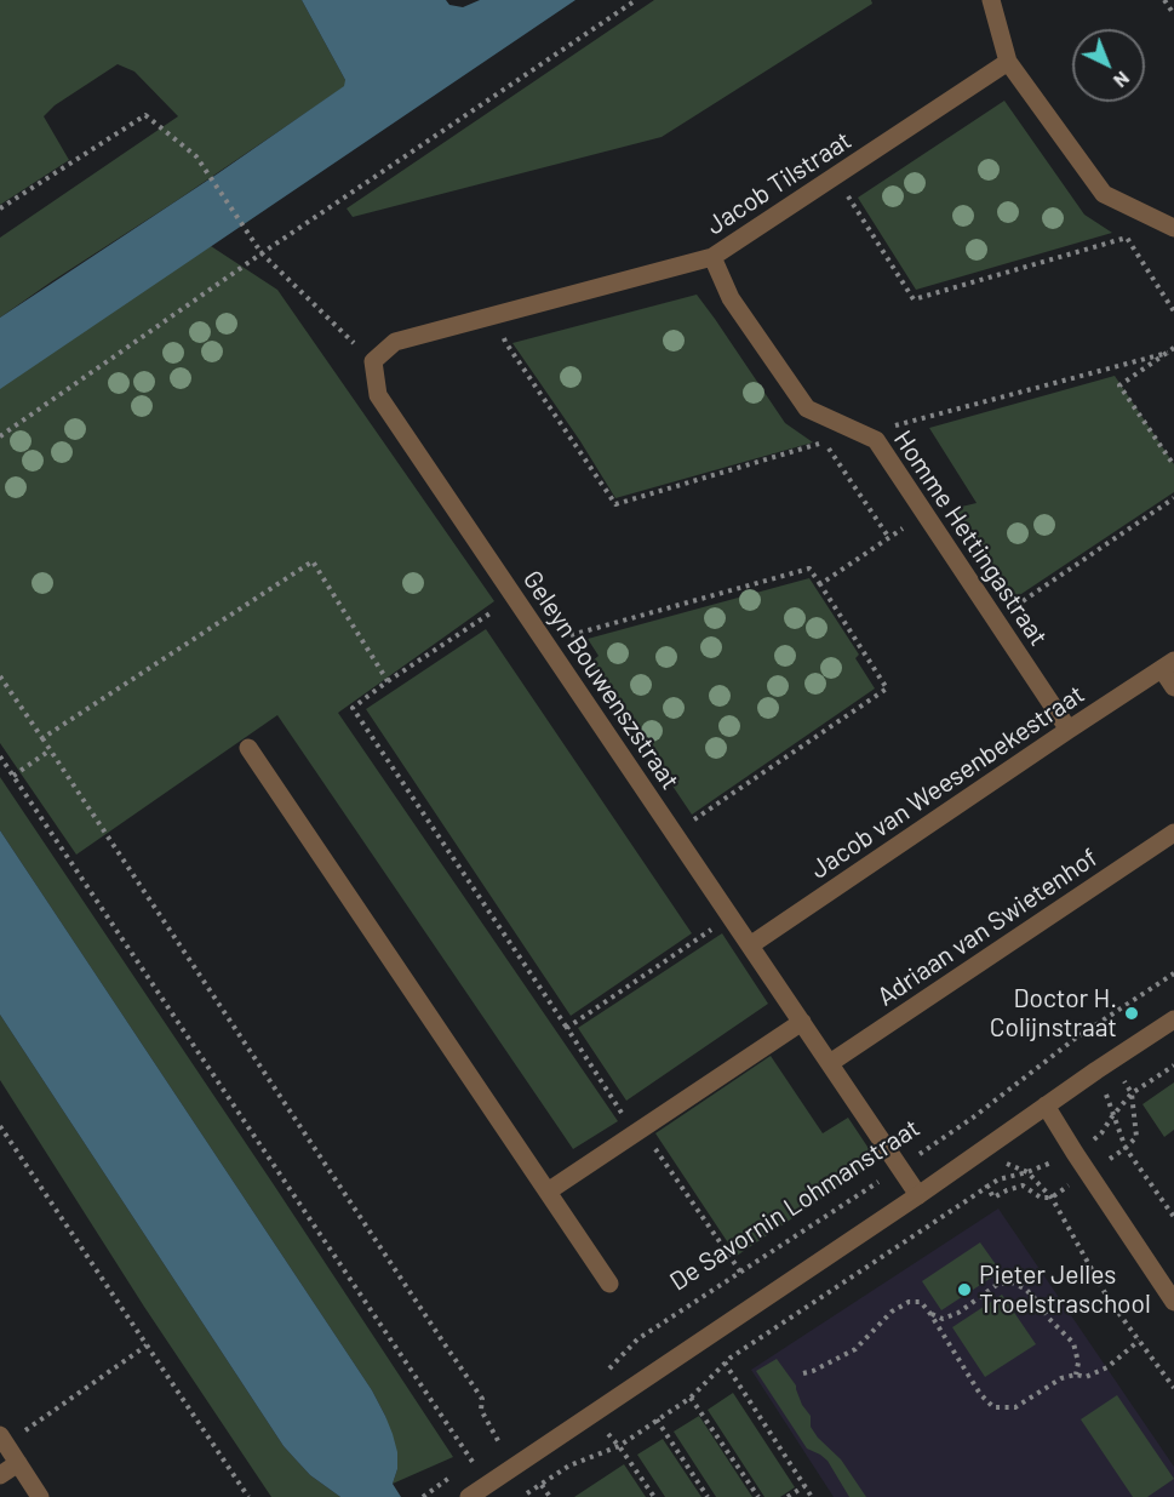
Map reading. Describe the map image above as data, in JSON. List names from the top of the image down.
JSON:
{
  "streets": {
    "street": [
      "Jacob Tilstraat",
      "Homme Hettingastraat",
      "Geleyn Bouwenszstraat",
      "Jacob van Weesenbekestraat",
      "Adriaan van Swietenhof"
    ],
    "path": ["De Savornin Lohmanstraat"]
  },
  "crossings": [
    ["Jacob Tilstraat", "Homme Hettingastraat"],
    ["Jacob Tilstraat", "Geleyn Bouwenszstraat"],
    ["Homme Hettingastraat", "Jacob van Weesenbekestraat"],
    ["Geleyn Bouwenszstraat", "Jacob van Weesenbekestraat"],
    ["Geleyn Bouwenszstraat", "Adriaan van Swietenhof"],
    ["Geleyn Bouwenszstraat", "De Savornin Lohmanstraat"]
  ],
  "places": ["Doctor H. Colijnstraat", "Pieter Jelles Troelstraschool"],
  "north": "bottom right"
}
